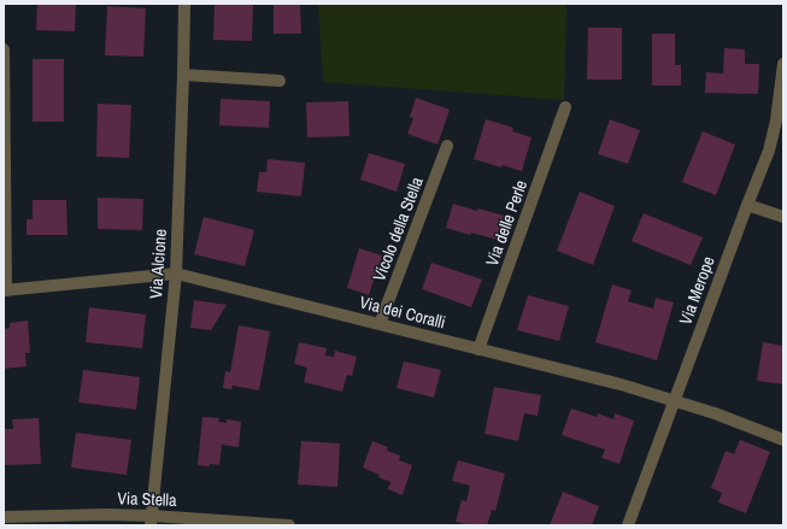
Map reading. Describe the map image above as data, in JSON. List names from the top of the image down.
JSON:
{
  "streets": {
    "street": [
      "Via delle Perle",
      "Vicolo della Stella",
      "Via Alcione",
      "Via Merope",
      "Via dei Coralli",
      "Via Stella"
    ]
  },
  "crossings": [
    ["Via delle Perle", "Via dei Coralli"],
    ["Vicolo della Stella", "Via dei Coralli"],
    ["Via Alcione", "Via dei Coralli"],
    ["Via Alcione", "Via Stella"],
    ["Via Merope", "Via dei Coralli"]
  ]
}
